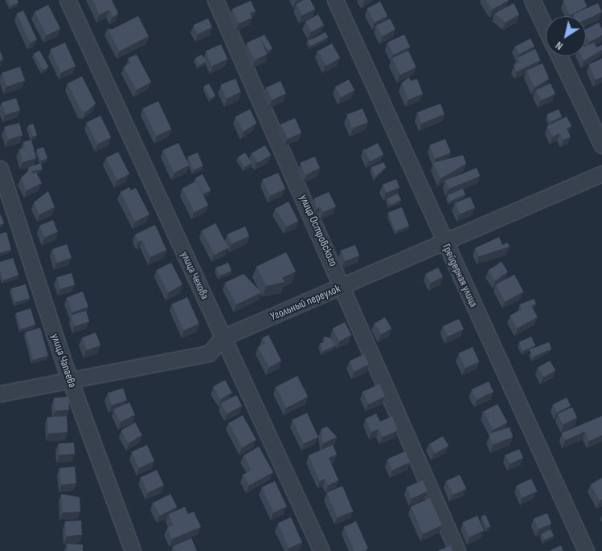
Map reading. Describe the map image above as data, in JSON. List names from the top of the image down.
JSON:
{
  "streets": {
    "street": [
      "улица Островского",
      "улица Чехова",
      "Грейдерная улица",
      "Угольный переулок",
      "улица Чапаева"
    ]
  },
  "crossings": [
    ["улица Островского", "Угольный переулок"],
    ["улица Чехова", "Угольный переулок"],
    ["Грейдерная улица", "Угольный переулок"],
    ["Угольный переулок", "улица Чапаева"]
  ],
  "north": "bottom left"
}
